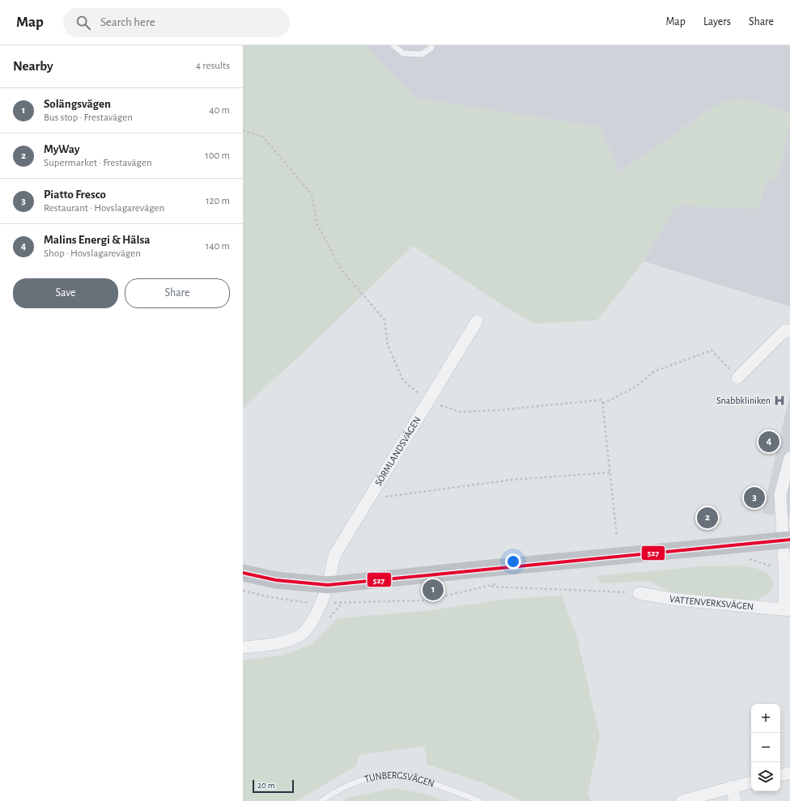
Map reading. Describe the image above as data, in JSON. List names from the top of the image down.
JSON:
{
  "streets": {
    "street": ["SÖRMLANDSVÄGEN", "VATTENVERKSVÄGEN"],
    "lane": ["TUNBERGSVÄGEN"]
  },
  "places": {
    "hospital": ["Snabbkliniken"]
  },
  "lines": ["transit line 527"],
  "scale_bar": "20 m",
  "page": {
    "header": "Map",
    "search": "Search here",
    "nav": ["Map", "Layers", "Share"],
    "heading": ["Nearby", "4 results"],
    "list": [
      {
        "mark": "1",
        "name": "Solängsvägen",
        "note": "Bus stop · Frestavägen",
        "value": "40 m"
      },
      {
        "mark": "2",
        "name": "MyWay",
        "note": "Supermarket · Frestavägen",
        "value": "100 m"
      },
      {
        "mark": "3",
        "name": "Piatto Fresco",
        "note": "Restaurant · Hovslagarevägen",
        "value": "120 m"
      },
      {
        "mark": "4",
        "name": "Malins Energi & Hälsa",
        "note": "Shop · Hovslagarevägen",
        "value": "140 m"
      }
    ],
    "buttons": ["Save", "Share"],
    "pins": [
      "4",
      "3",
      "2",
      "1"
    ],
    "map_buttons": ["+", "−"],
    "scale": "20 m"
  }
}
